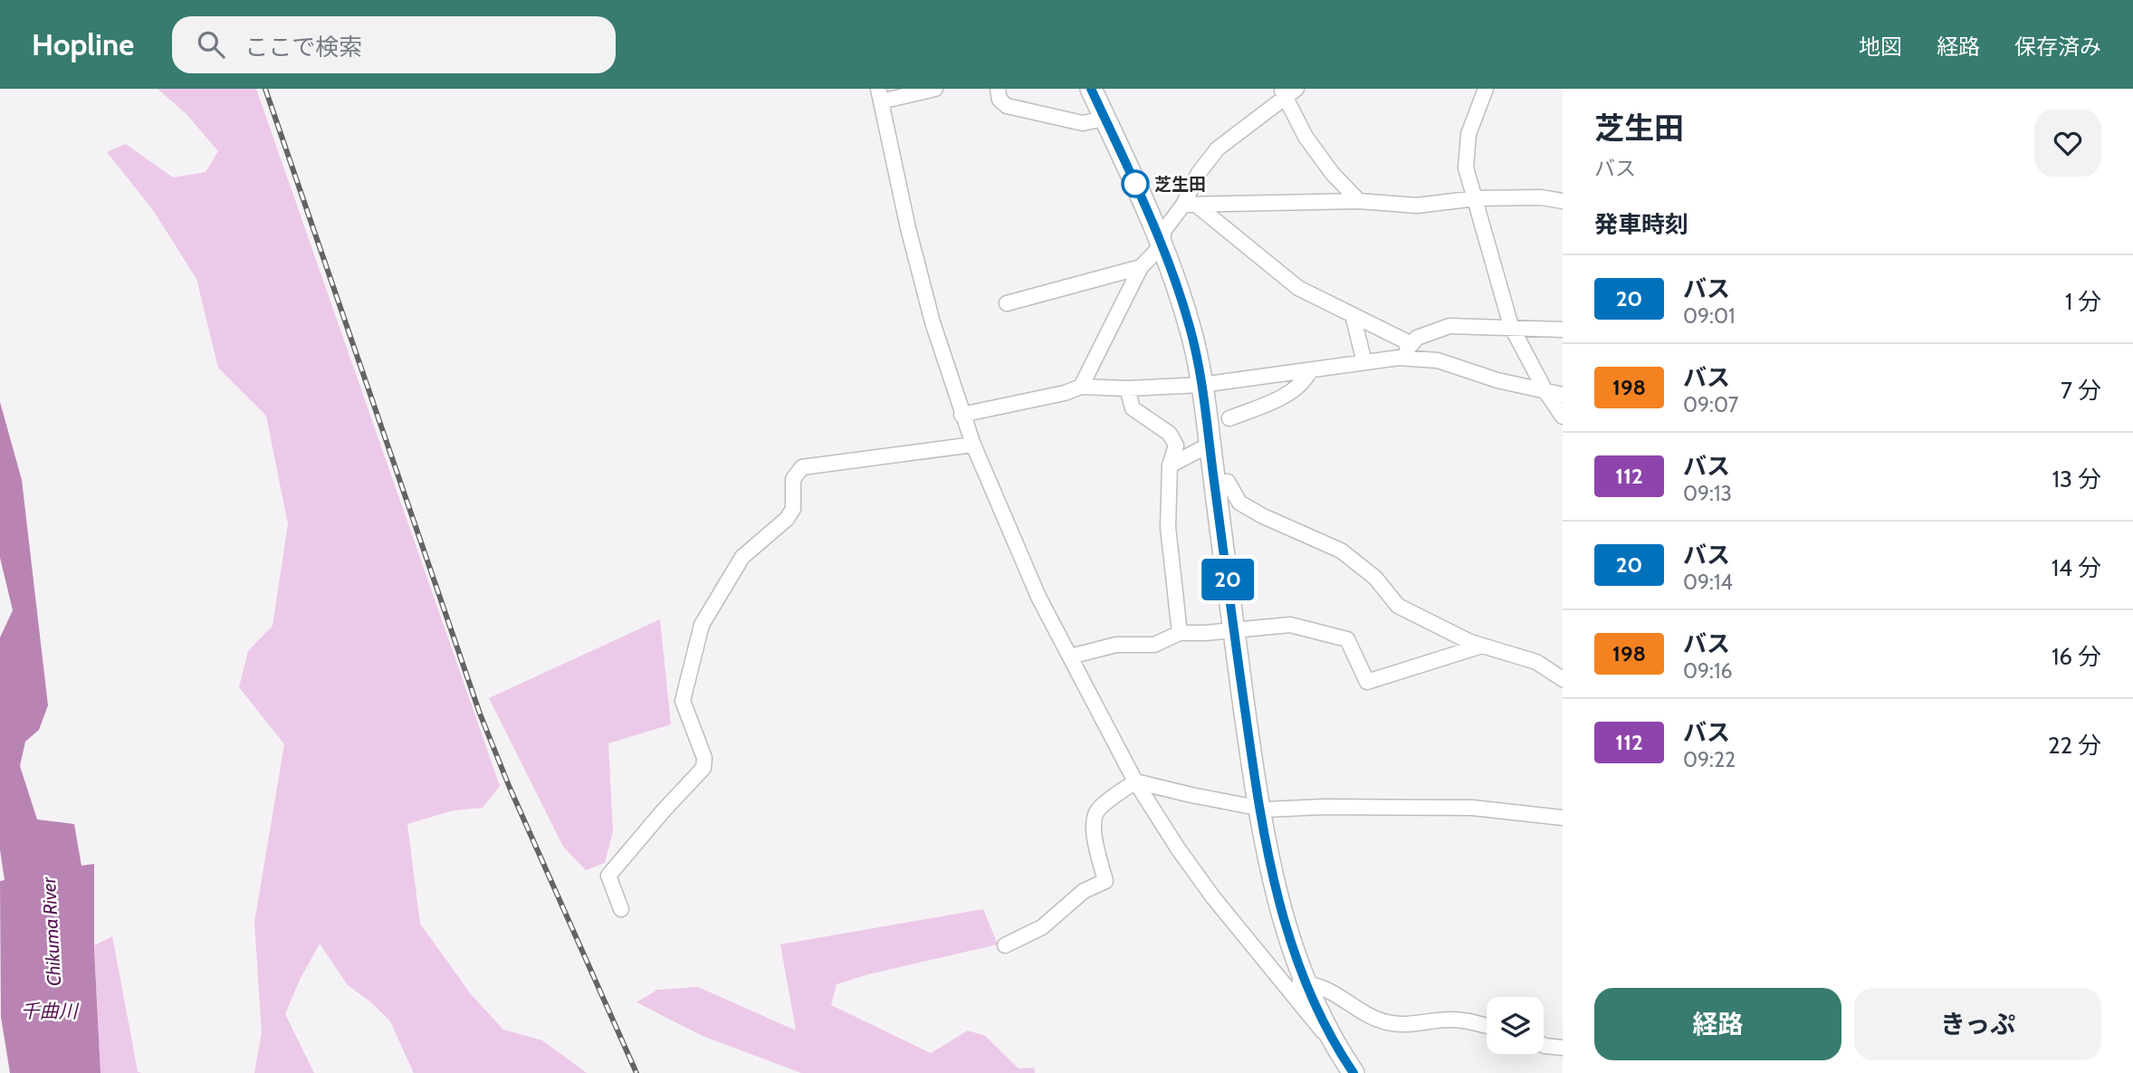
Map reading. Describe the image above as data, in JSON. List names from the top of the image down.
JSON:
{
  "water": ["Chikuma River", "千曲川"],
  "places": ["芝生田"],
  "lines": ["bus line 20"],
  "page": {
    "header": "Hopline",
    "search": "ここで検索",
    "nav": ["地図", "経路", "保存済み"],
    "on_map": "20",
    "heading": [
      ["芝生田", "バス"],
      "発車時刻"
    ],
    "list": [
      {
        "mark": "20",
        "name": "バス",
        "note": "09:01",
        "value": "1 分"
      },
      {
        "mark": "198",
        "name": "バス",
        "note": "09:07",
        "value": "7 分"
      },
      {
        "mark": "112",
        "name": "バス",
        "note": "09:13",
        "value": "13 分"
      },
      {
        "mark": "20",
        "name": "バス",
        "note": "09:14",
        "value": "14 分"
      },
      {
        "mark": "198",
        "name": "バス",
        "note": "09:16",
        "value": "16 分"
      },
      {
        "mark": "112",
        "name": "バス",
        "note": "09:22",
        "value": "22 分"
      }
    ],
    "buttons": ["経路", "きっぷ"]
  }
}
